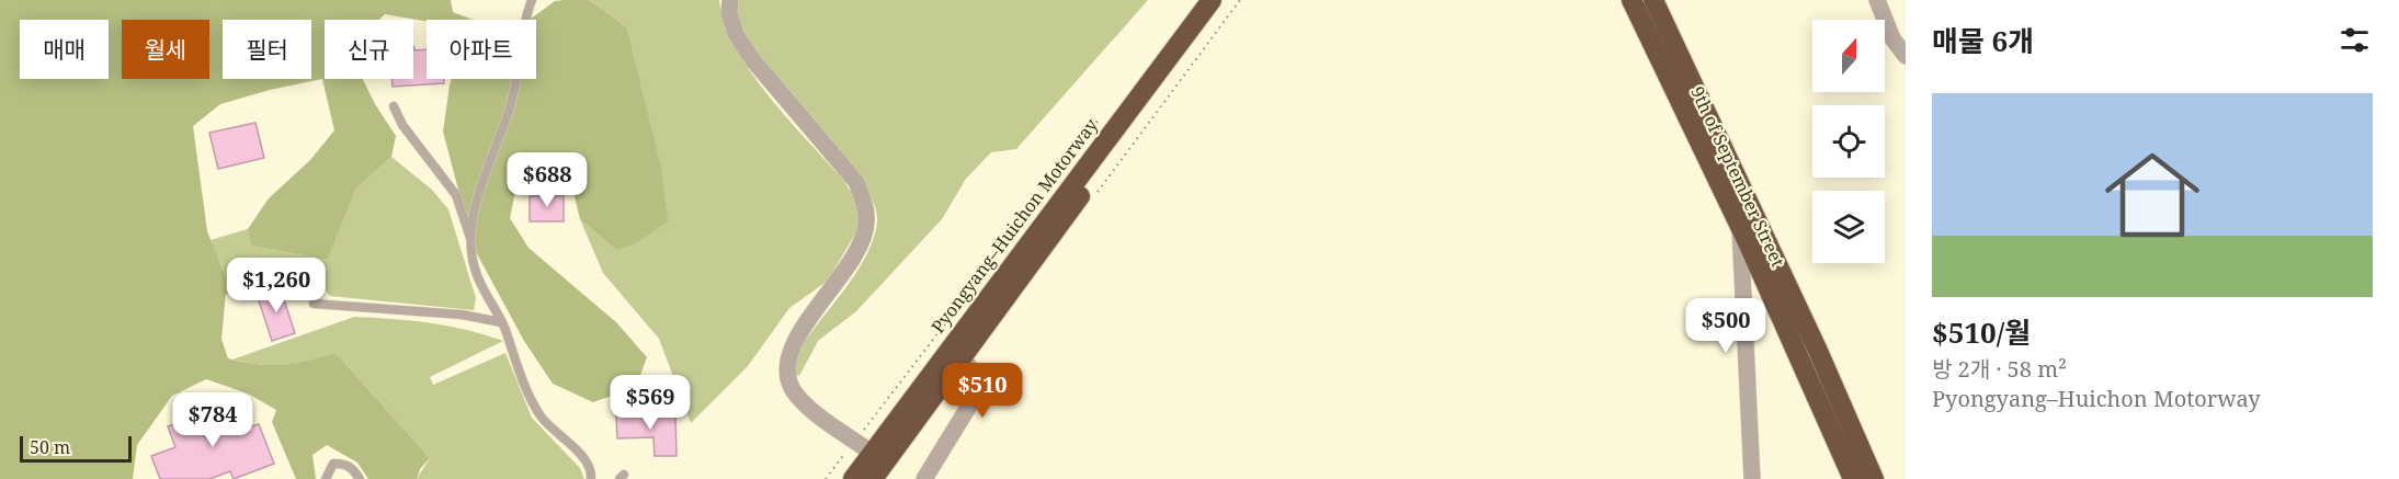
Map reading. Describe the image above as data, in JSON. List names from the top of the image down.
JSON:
{
  "streets": {
    "highway": ["9th of September Street", "Pyongyang–Huichon Motorway"]
  },
  "scale_bar": "50 m",
  "north": "top",
  "page": {
    "heading": "매물 6개",
    "chip": [
      "매매",
      "월세",
      "필터",
      "신규",
      "아파트"
    ],
    "list": [
      {
        "name": "$510/월",
        "note": "방 2개 · 58 m² · Pyongyang–Huichon Motorway"
      }
    ],
    "price": [
      "$688",
      "$1,260",
      "$500",
      "$510",
      "$569",
      "$784"
    ],
    "scale": "50 m"
  }
}
